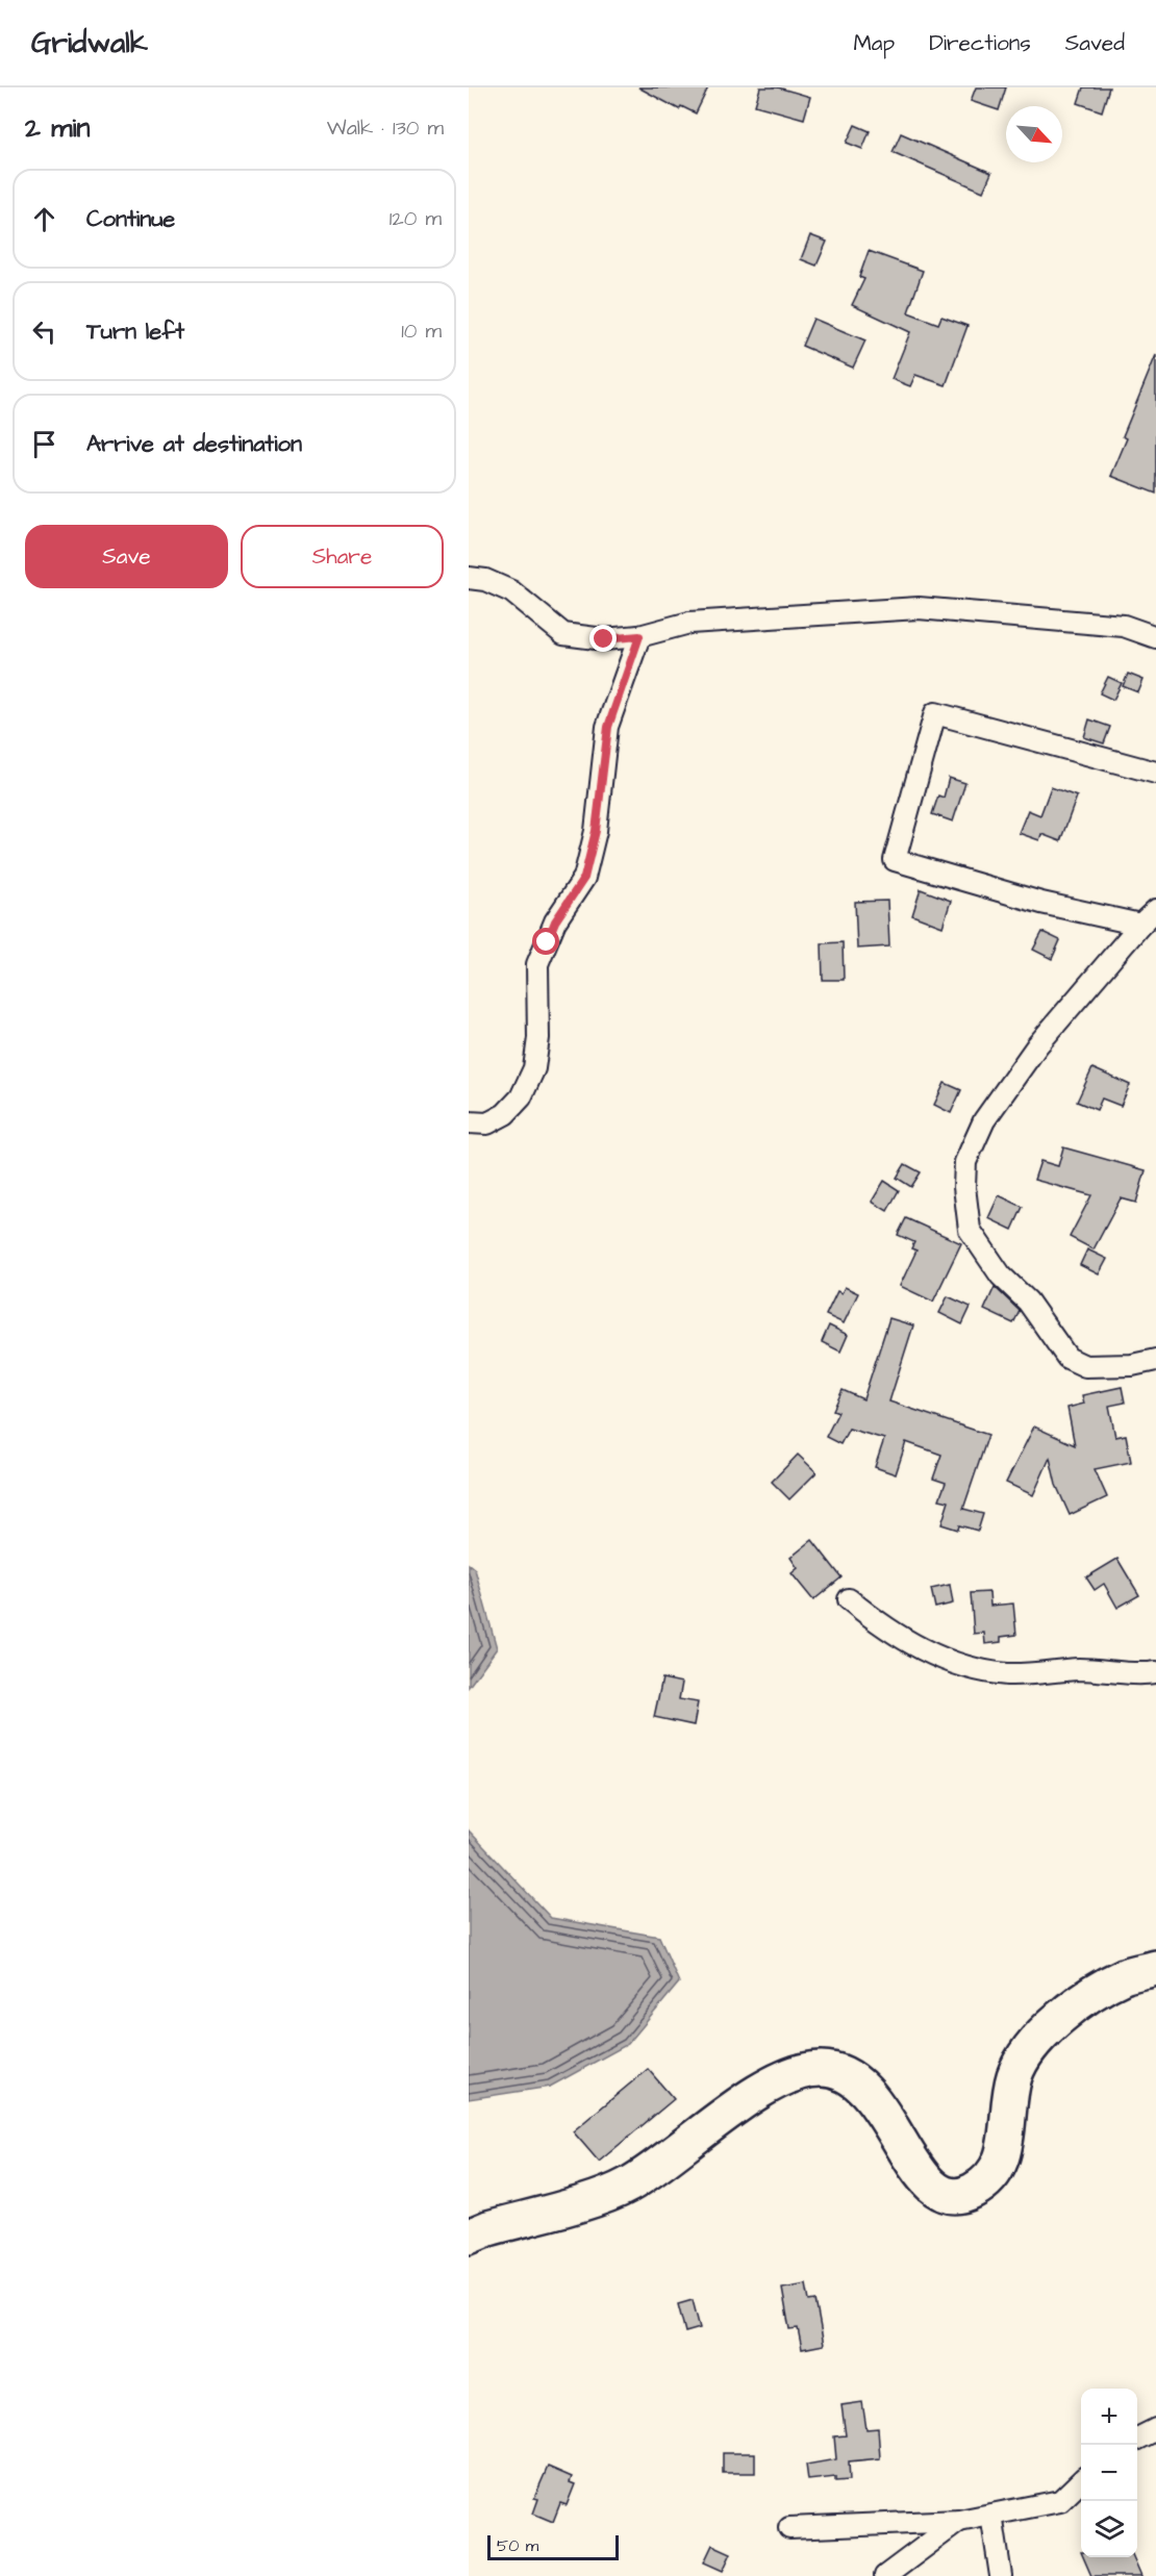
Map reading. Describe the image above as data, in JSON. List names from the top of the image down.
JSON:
{
  "scale_bar": "50 m",
  "north": "bottom right",
  "page": {
    "header": "Gridwalk",
    "nav": ["Map", "Directions", "Saved"],
    "heading": ["2 min", "Walk · 130 m"],
    "list": [
      ["Continue", "120 m"],
      ["Turn left", "10 m"],
      "Arrive at destination"
    ],
    "buttons": ["Save", "Share"],
    "map_buttons": ["+", "−"],
    "scale": "50 m"
  }
}
